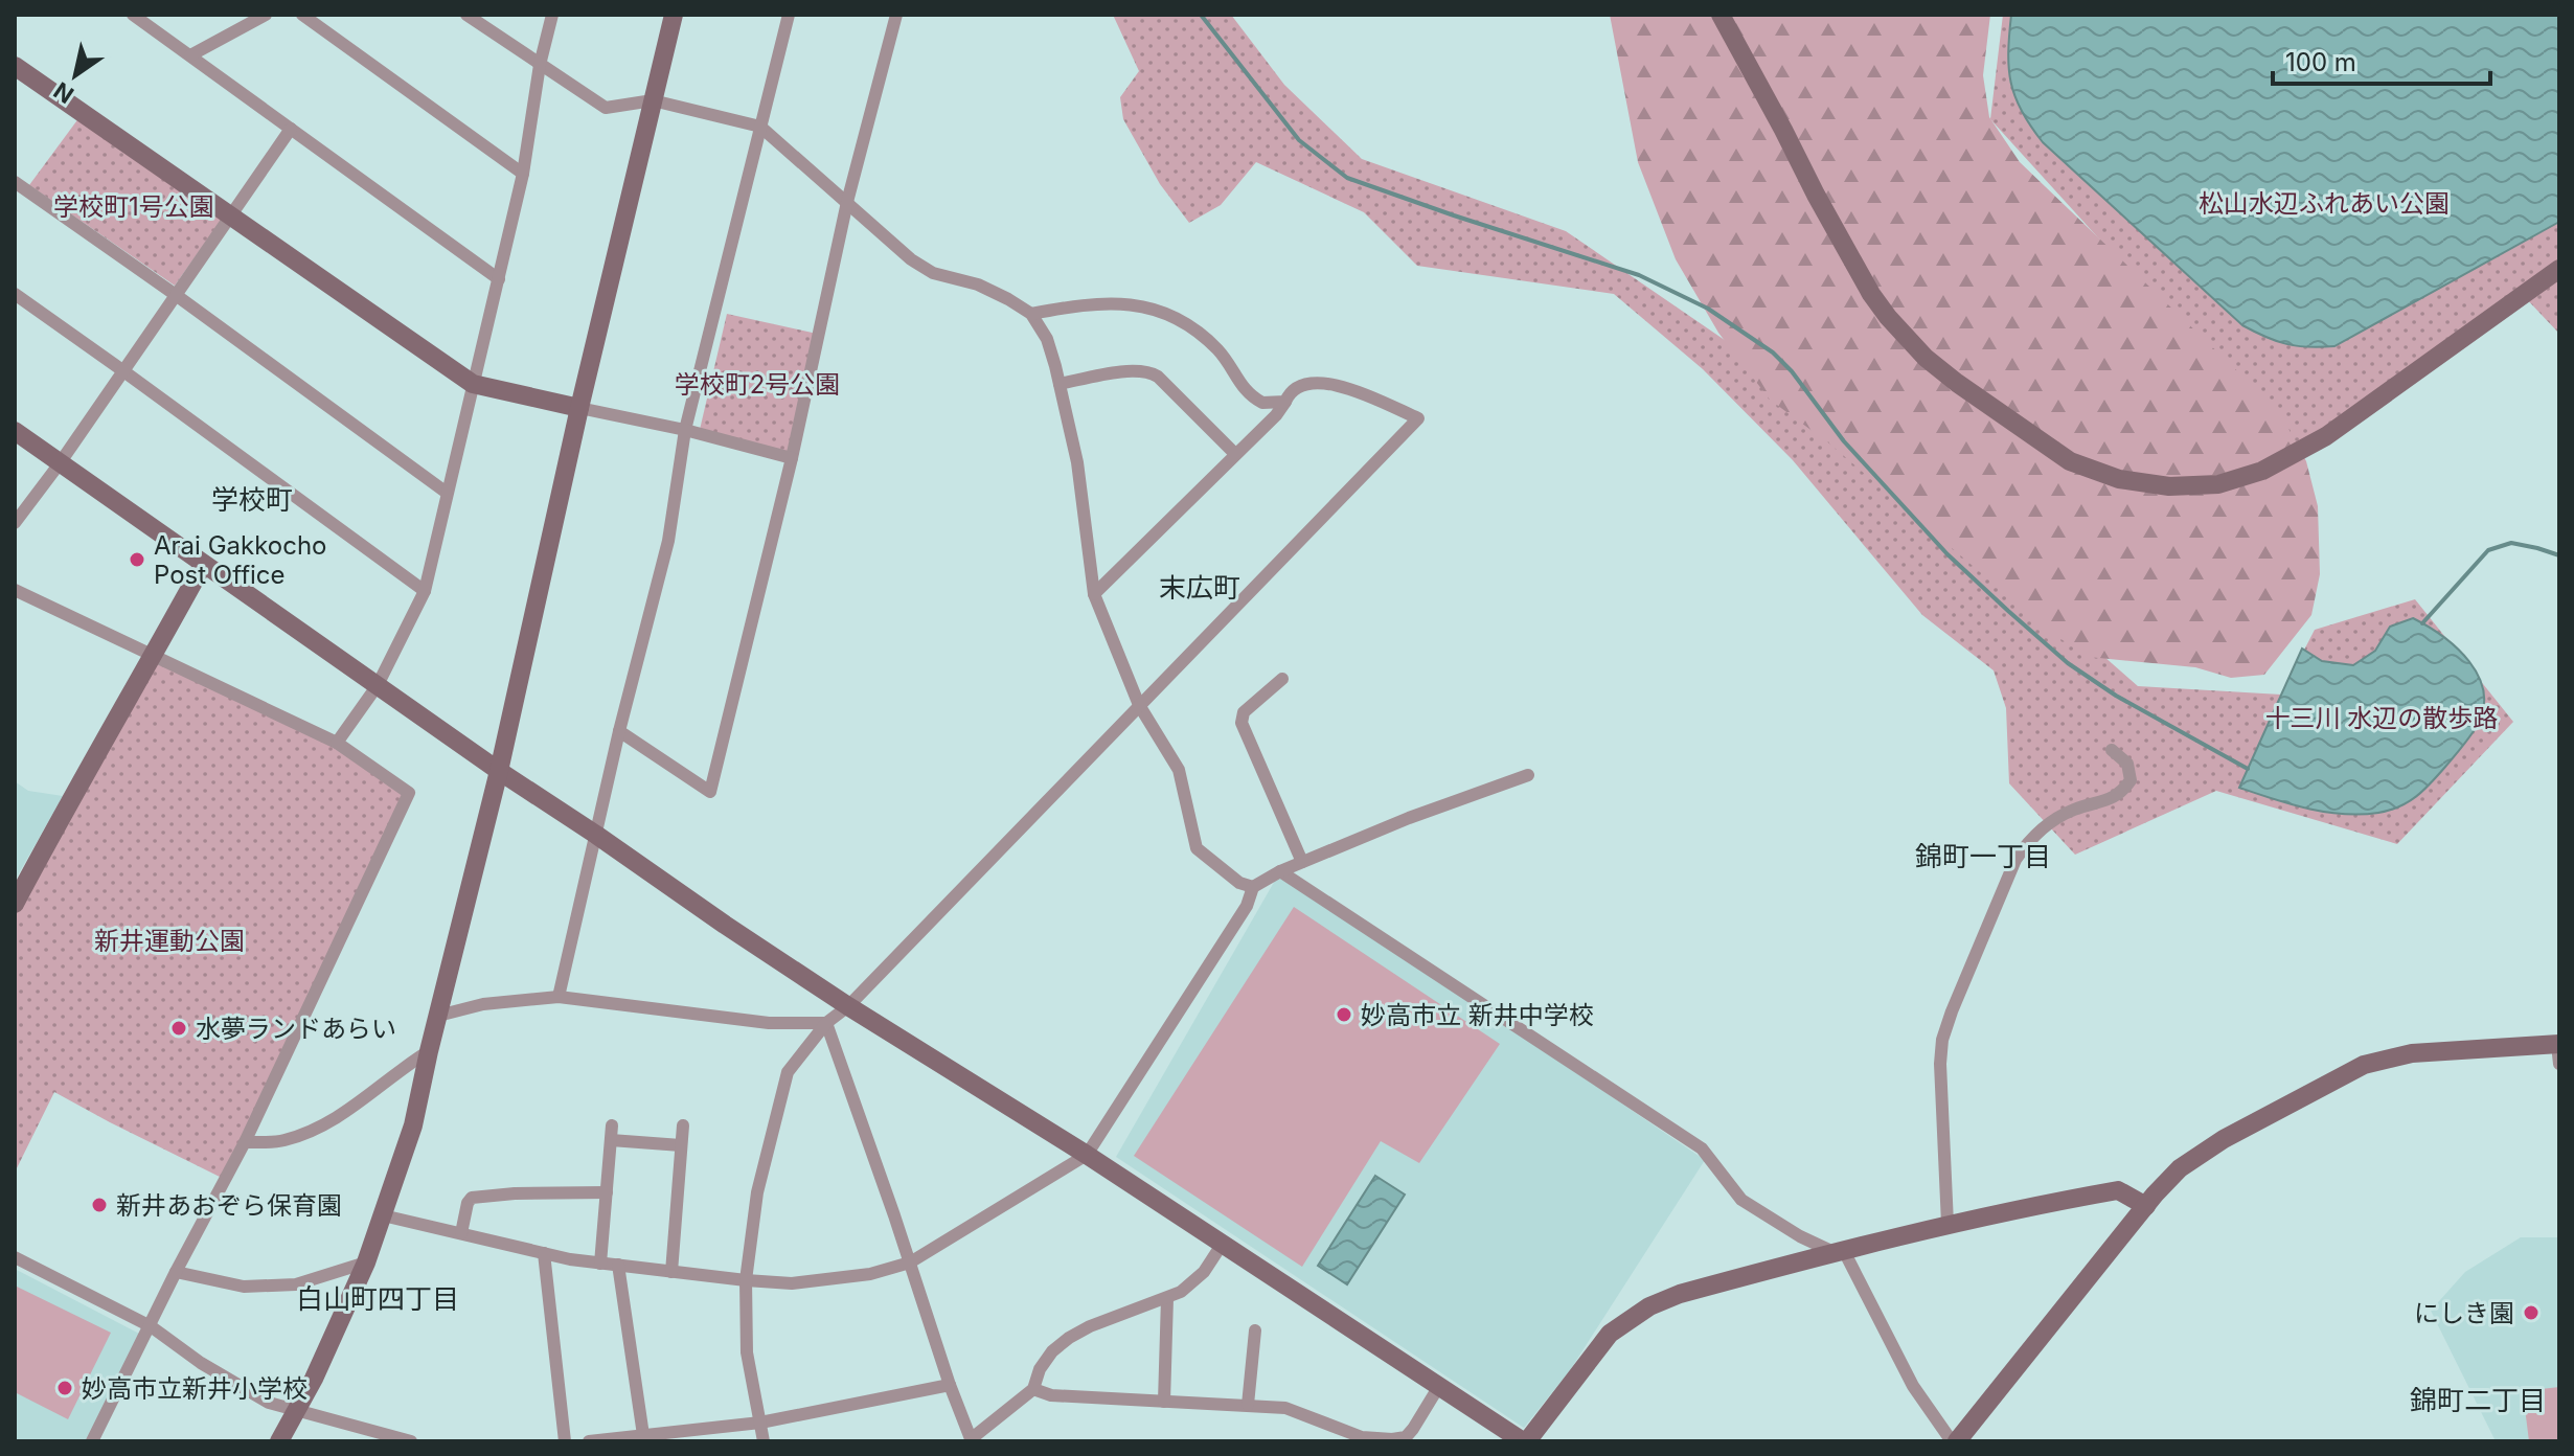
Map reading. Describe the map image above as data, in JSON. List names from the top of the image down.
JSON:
{
  "districts": [
    "学校町",
    "末広町",
    "錦町一丁目",
    "白山町四丁目",
    "錦町二丁目"
  ],
  "parks": [
    "松山水辺ふれあい公園",
    "学校町1号公園",
    "学校町2号公園",
    "十三川 水辺の散歩路",
    "新井運動公園"
  ],
  "places": [
    "Arai Gakkocho Post Office",
    "妙高市立 新井中学校",
    "水夢ランドあらい",
    "新井あおぞら保育園",
    "にしき園",
    "妙高市立新井小学校"
  ],
  "scale_bar": "100 m",
  "north": "bottom left"
}
